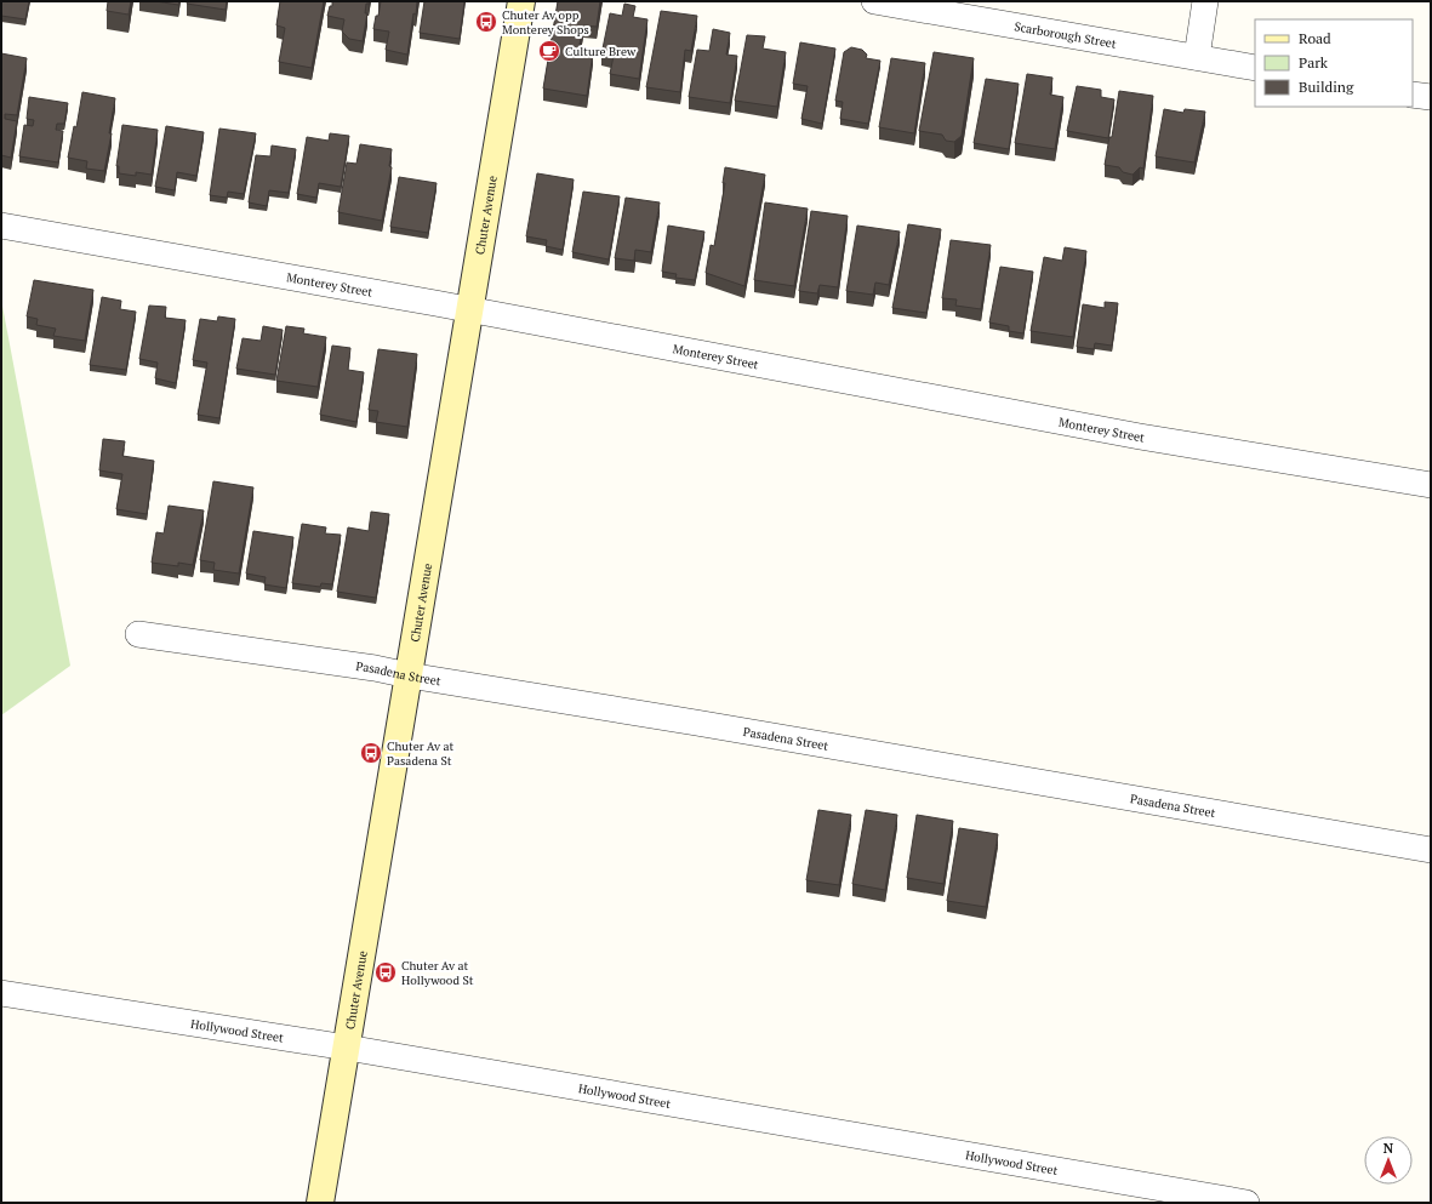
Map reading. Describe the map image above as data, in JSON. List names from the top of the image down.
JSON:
{
  "streets": {
    "main road": ["Chuter Avenue"],
    "street": [
      "Scarborough Street",
      "Monterey Street",
      "Pasadena Street",
      "Hollywood Street"
    ]
  },
  "crossings": [
    ["Chuter Avenue", "Monterey Street"],
    ["Chuter Avenue", "Pasadena Street"],
    ["Chuter Avenue", "Hollywood Street"]
  ],
  "places": {
    "bus stop": ["Chuter Av opp Monterey Shops", "Chuter Av at Pasadena St", "Chuter Av at Hollywood St"],
    "cafe": ["Culture Brew"]
  },
  "legend": ["Road", "Park", "Building"],
  "north": "top"
}
